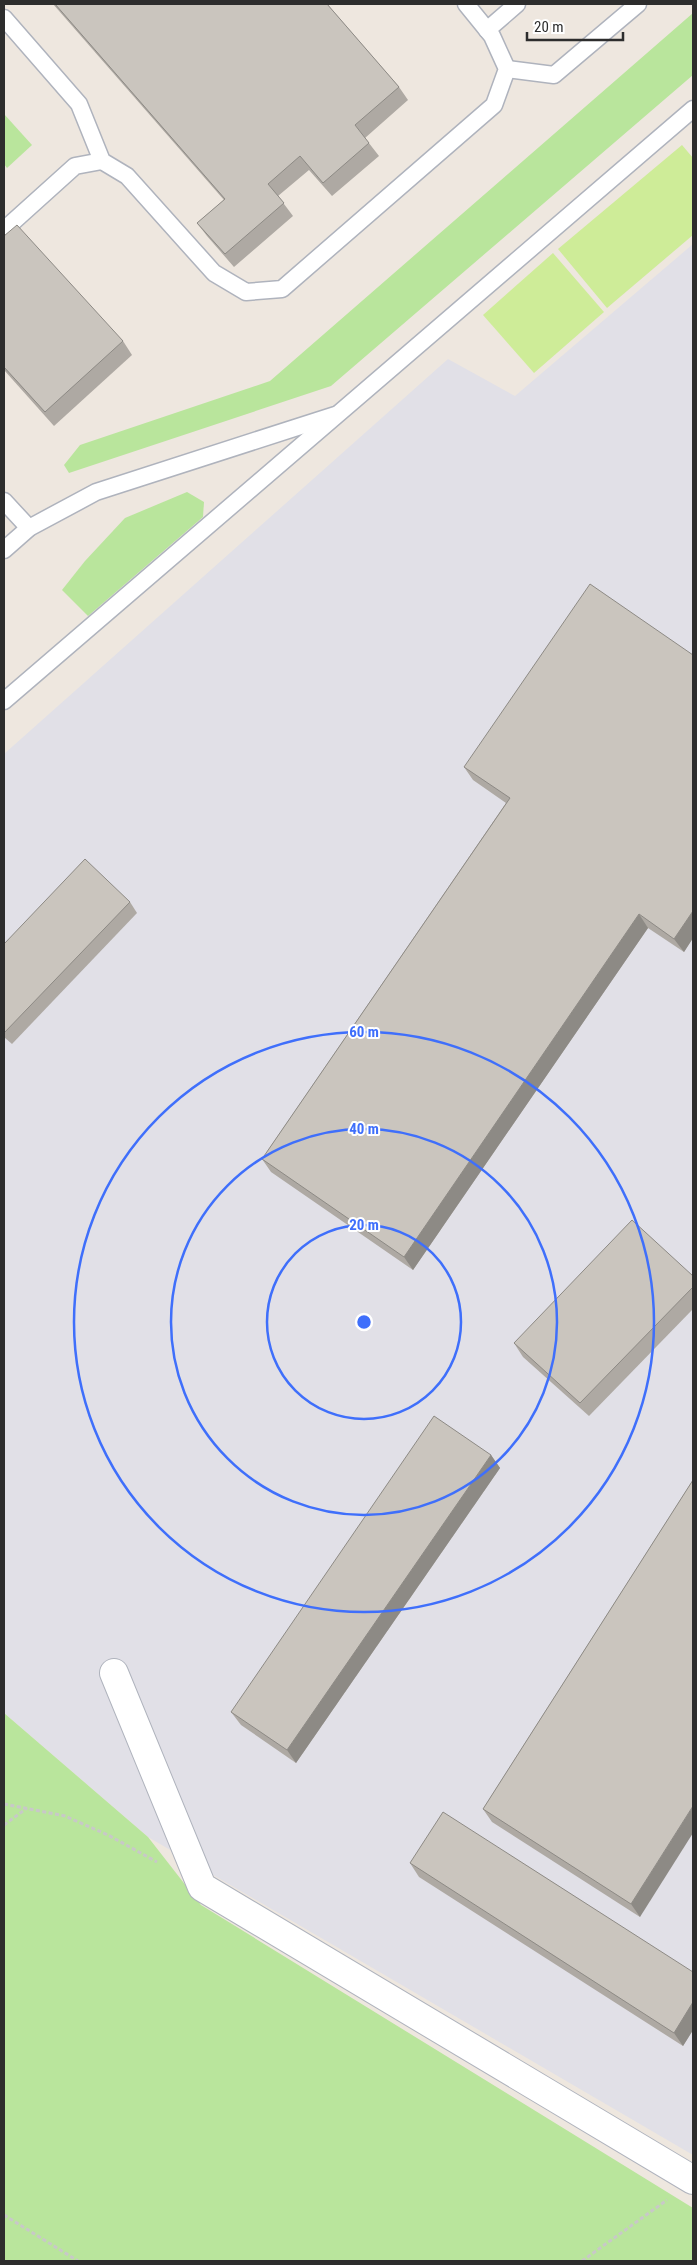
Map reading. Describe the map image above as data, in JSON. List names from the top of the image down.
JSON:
{
  "scale_bar": "20 m",
  "rings": ["60 m", "40 m", "20 m"]
}
